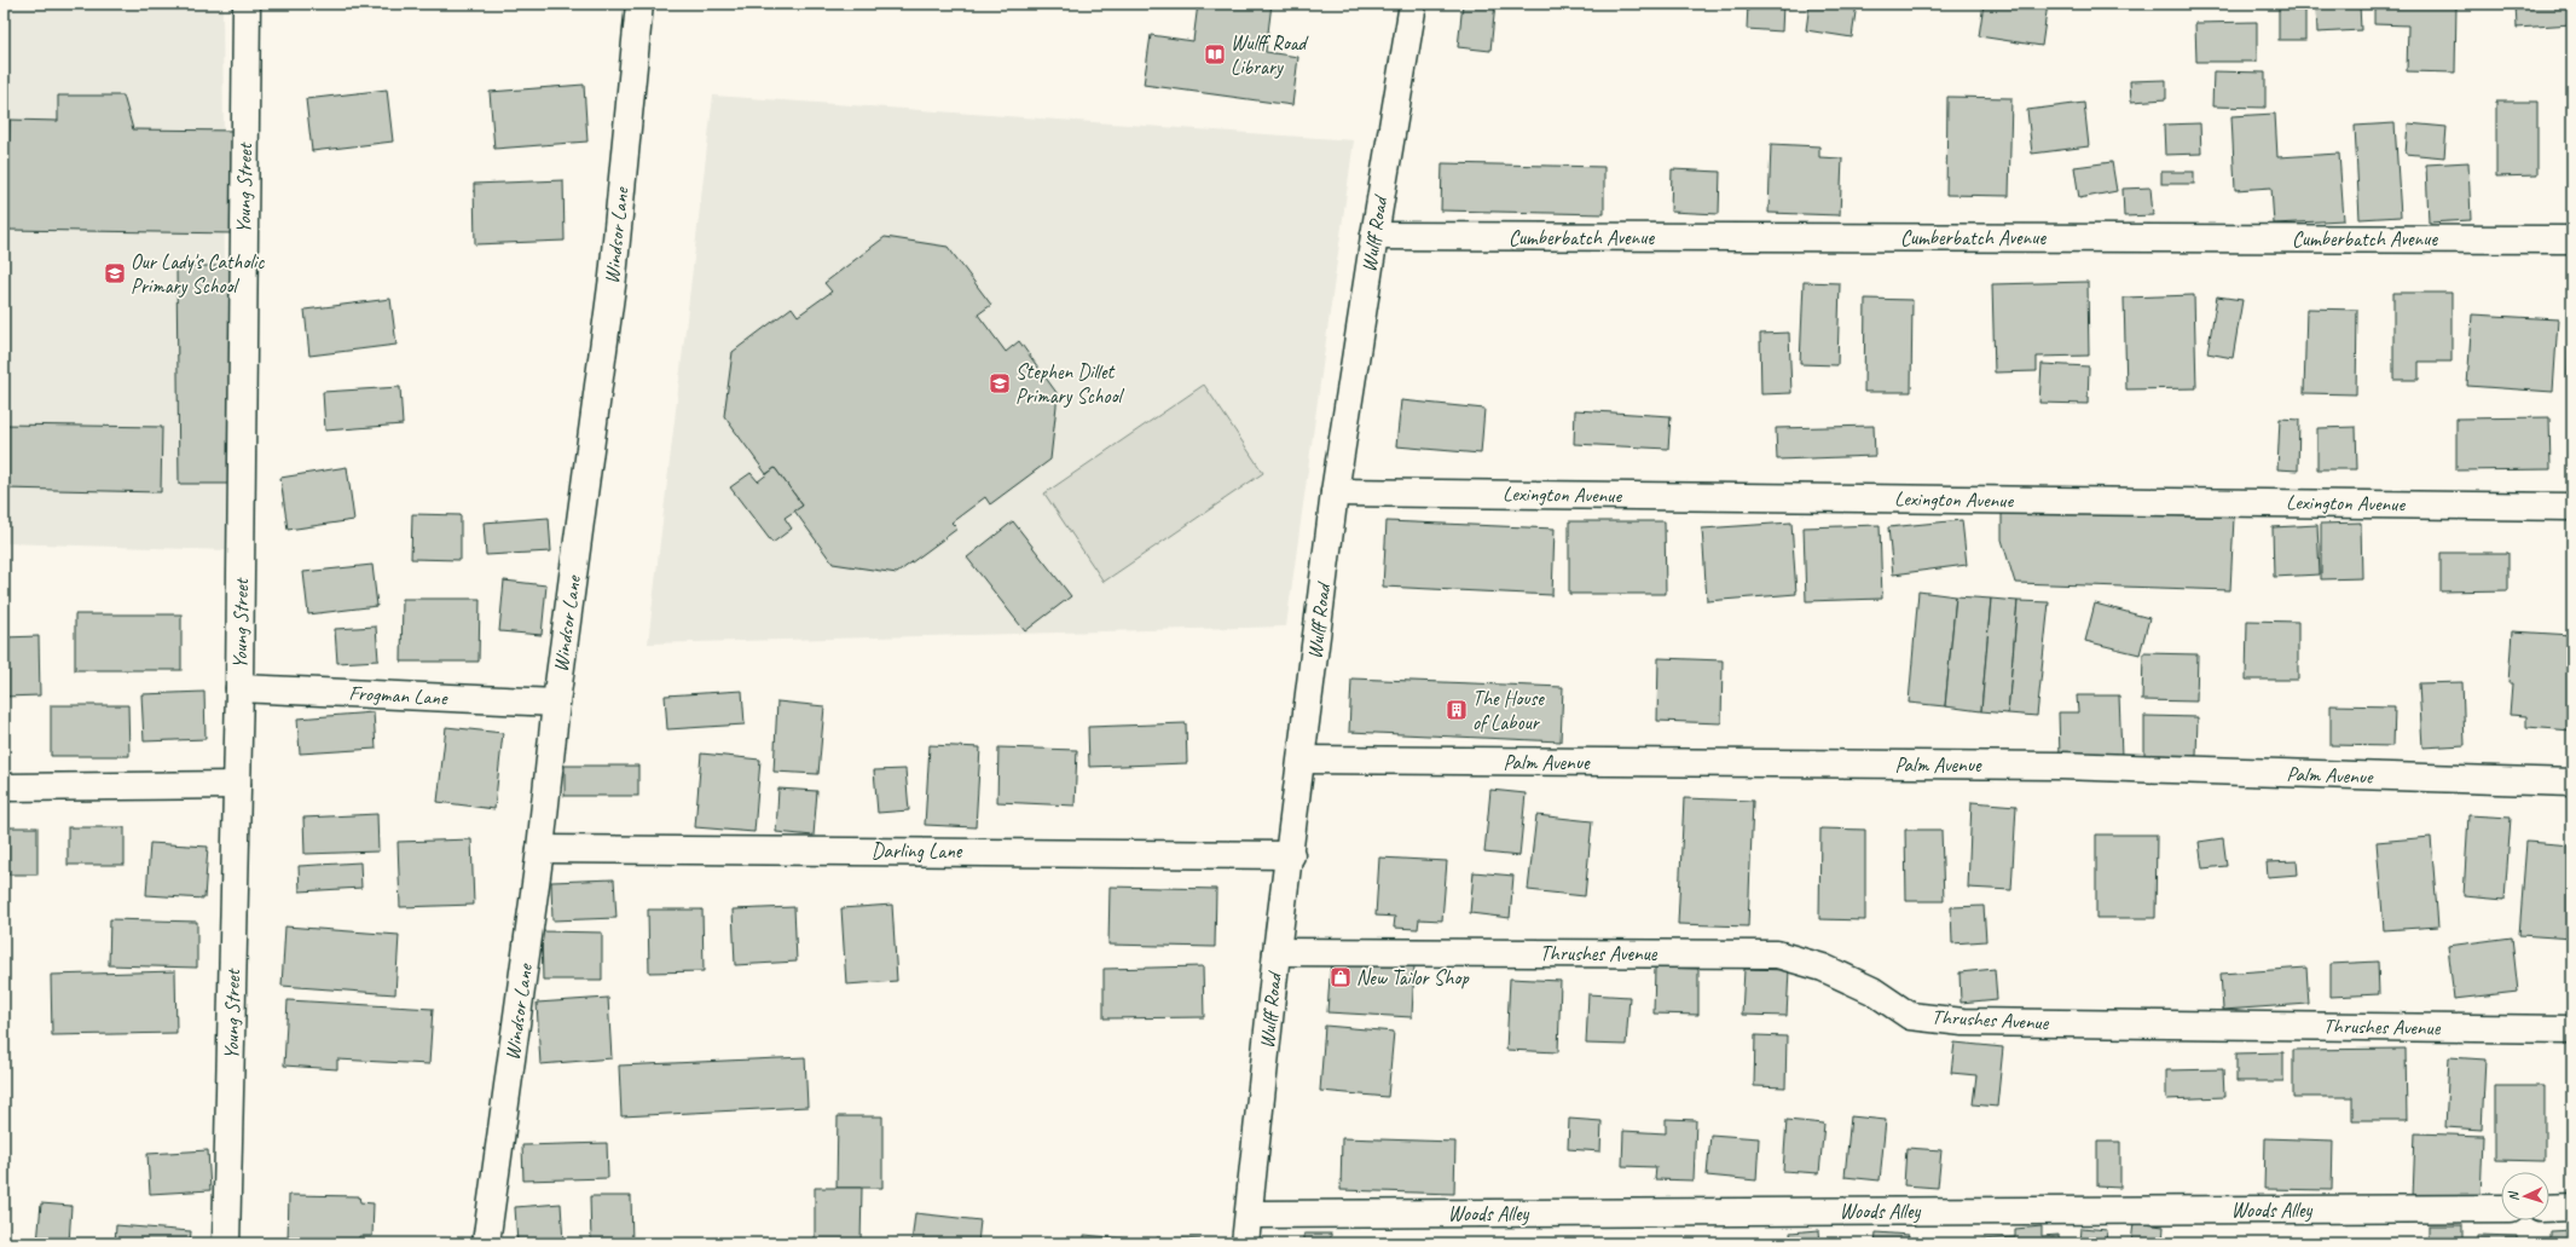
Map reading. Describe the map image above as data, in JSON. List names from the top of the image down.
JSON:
{
  "streets": {
    "street": [
      "Young Street",
      "Wulff Road",
      "Windsor Lane",
      "Cumberbatch Avenue",
      "Lexington Avenue",
      "Frogman Lane",
      "Palm Avenue",
      "Darling Lane",
      "Thrushes Avenue",
      "Woods Alley"
    ]
  },
  "crossings": [
    ["Young Street", "Frogman Lane"],
    ["Wulff Road", "Cumberbatch Avenue"],
    ["Wulff Road", "Lexington Avenue"],
    ["Wulff Road", "Palm Avenue"],
    ["Wulff Road", "Darling Lane"],
    ["Wulff Road", "Thrushes Avenue"],
    ["Wulff Road", "Woods Alley"],
    ["Windsor Lane", "Frogman Lane"],
    ["Windsor Lane", "Darling Lane"]
  ],
  "places": {
    "library": ["Wulff Road Library"],
    "school or university": ["Our Lady's Catholic Primary School", "Stephen Dillet Primary School"],
    "building": ["The House of Labour"],
    "shop": ["New Tailor Shop"]
  },
  "north": "left"
}
